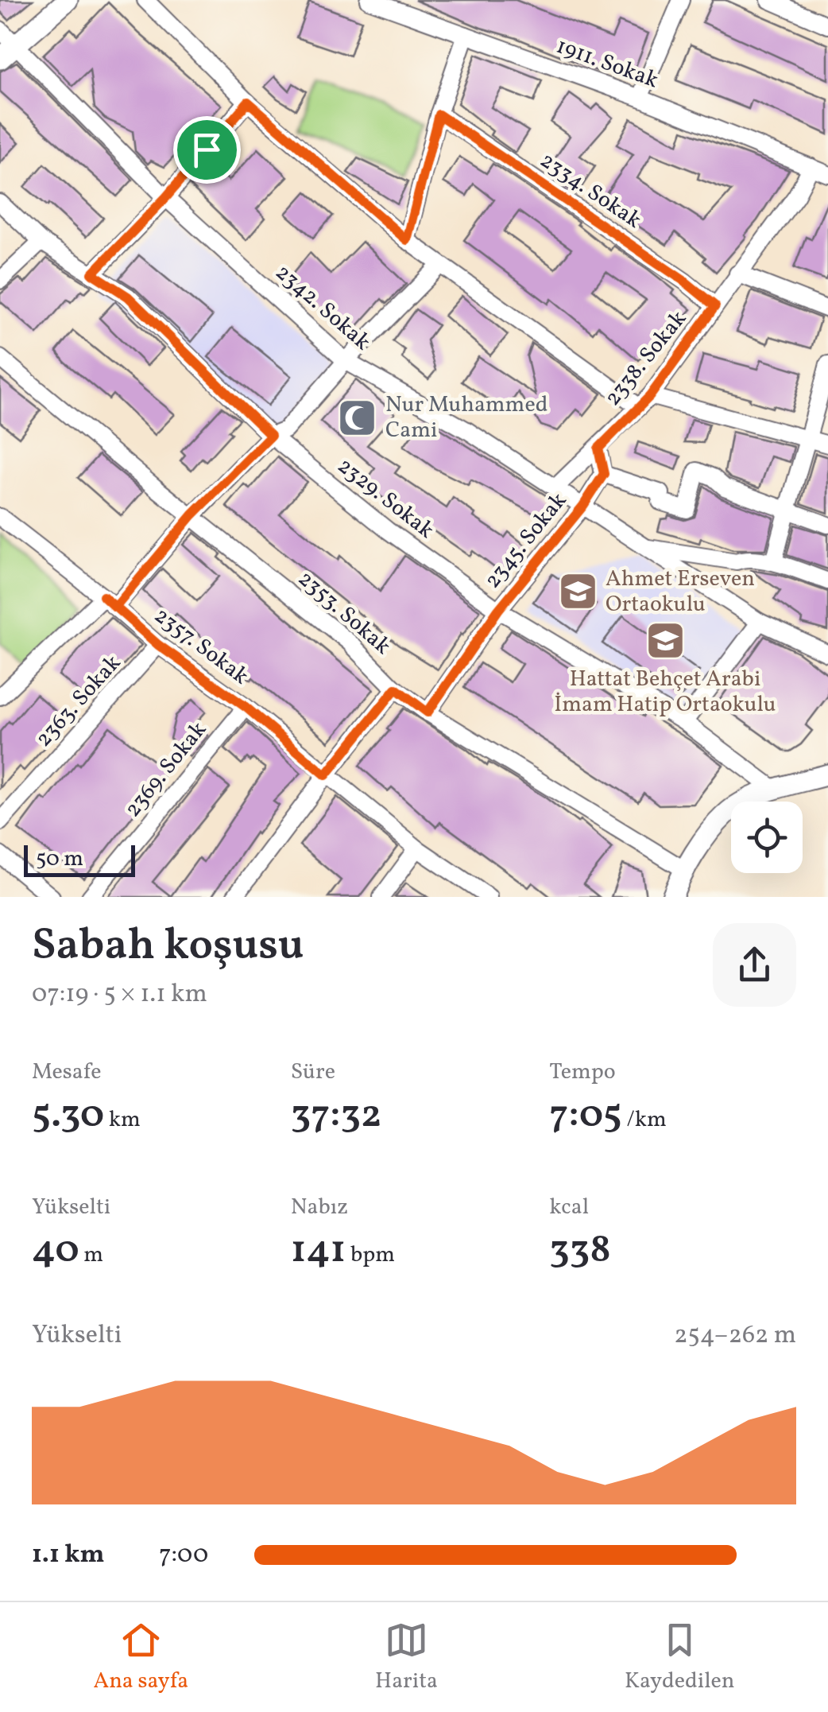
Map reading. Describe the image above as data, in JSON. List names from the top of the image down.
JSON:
{
  "streets": {
    "street": [
      "1911. Sokak",
      "2334. Sokak",
      "2342. Sokak",
      "2338. Sokak",
      "2329. Sokak",
      "2345. Sokak",
      "2353. Sokak",
      "2357. Sokak",
      "2363. Sokak",
      "2369. Sokak"
    ]
  },
  "crossings": [
    ["1911. Sokak", "2338. Sokak"],
    ["2334. Sokak", "2338. Sokak"],
    ["2342. Sokak", "2338. Sokak"],
    ["2342. Sokak", "2345. Sokak"],
    ["2329. Sokak", "2345. Sokak"],
    ["2345. Sokak", "2353. Sokak"],
    ["2357. Sokak", "2363. Sokak"],
    ["2357. Sokak", "2369. Sokak"]
  ],
  "places": {
    "mosque": ["Nur Muhammed Cami"],
    "school or university": ["Ahmet Erseven Ortaokulu", "Hattat Behçet Arabi İmam Hatip Ortaokulu"]
  },
  "scale_bar": "50 m",
  "page": {
    "scale": "50 m",
    "heading": ["Sabah koşusu", "07:19 · 5 × 1.1 km"],
    "stats": [
      ["Mesafe", "5.30 km"],
      ["Süre", "37:32"],
      ["Tempo", "7:05 /km"],
      ["Yükselti", "40 m"],
      ["Nabız", "141 bpm"],
      ["kcal", "338"]
    ],
    "chart": ["Yükselti", "254–262 m"],
    "list": [
      {
        "name": "1.1 km",
        "note": "7:00"
      }
    ],
    "tabs": ["Ana sayfa", "Harita", "Kaydedilen"]
  }
}
